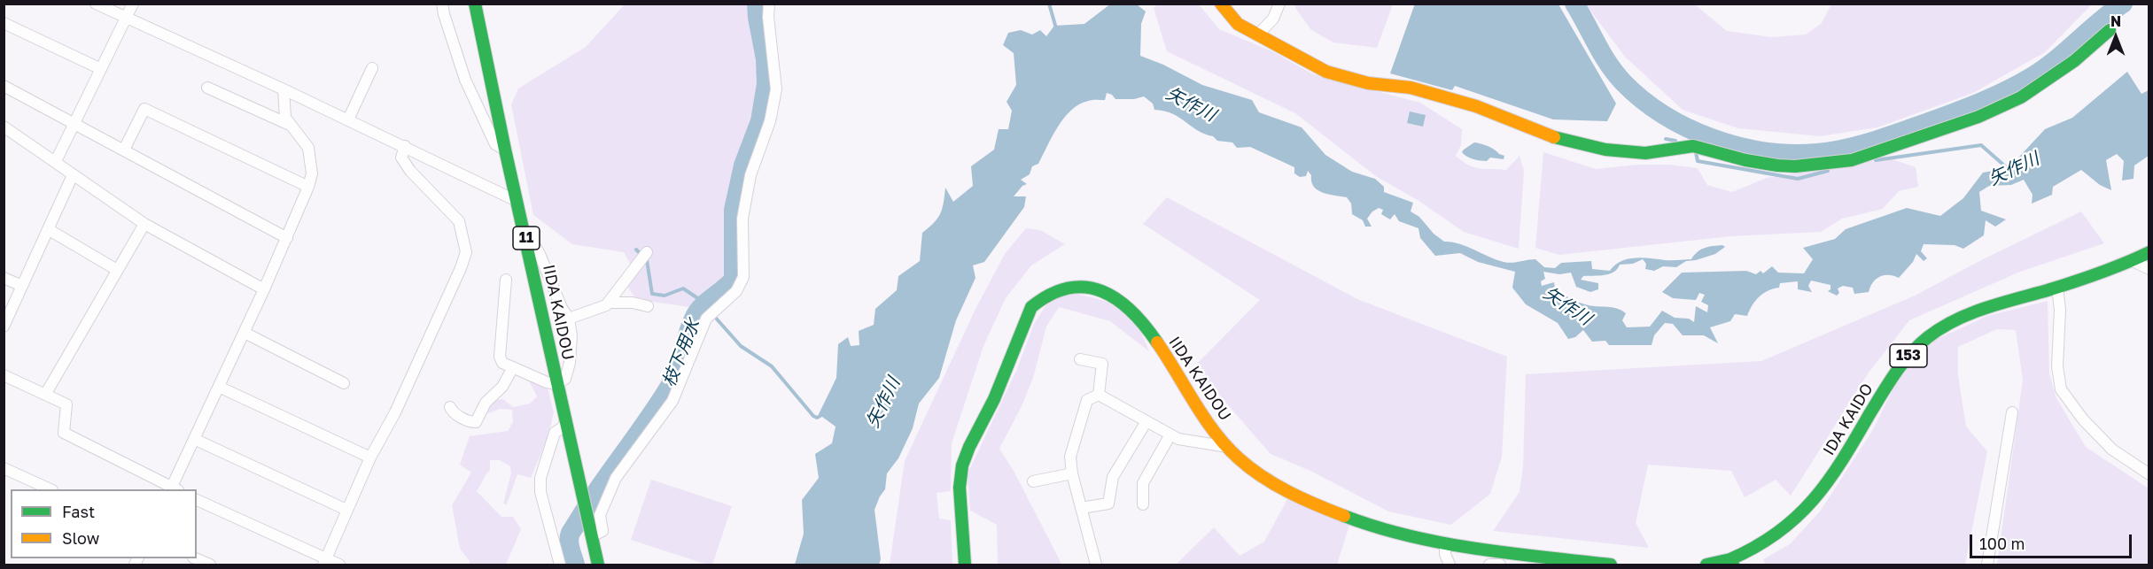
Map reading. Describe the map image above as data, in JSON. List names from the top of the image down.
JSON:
{
  "streets": {
    "main road": [
      "11",
      "IIDA KAIDOU",
      "153",
      "IDA KAIDO"
    ]
  },
  "water": ["矢作川", "枝下用水"],
  "legend": ["Fast", "Slow"],
  "scale_bar": "100 m",
  "north": "top"
}
